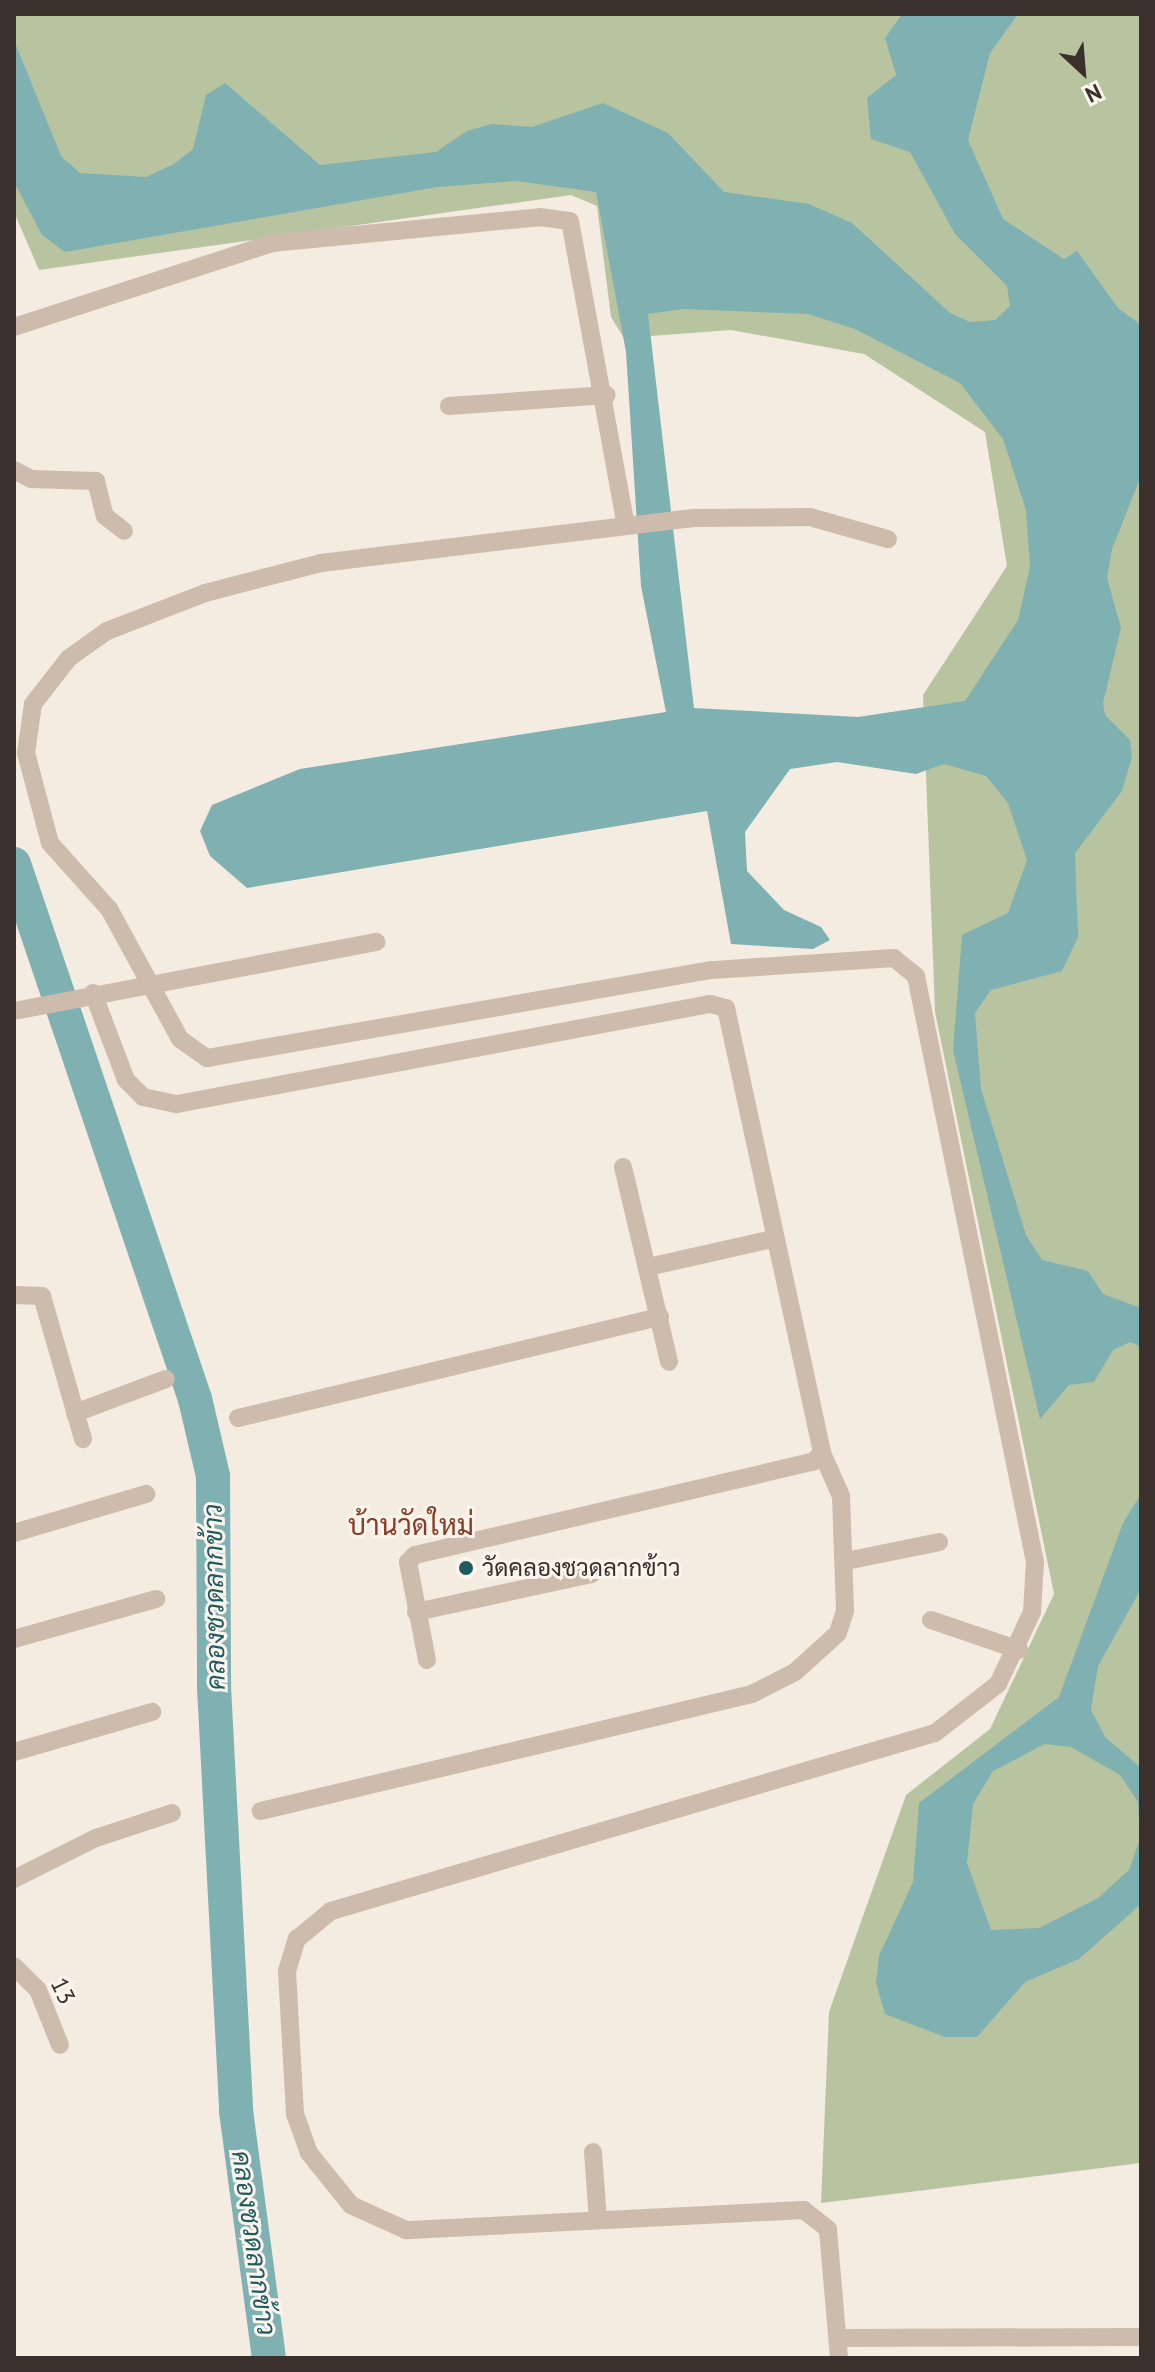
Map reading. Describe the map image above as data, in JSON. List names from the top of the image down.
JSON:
{
  "streets": {
    "street": ["13"]
  },
  "districts": ["บ้านวัดใหม่"],
  "water": ["คลองชวดลากข้าว"],
  "places": ["วัดคลองชวดลากข้าว"],
  "north": "bottom right"
}
